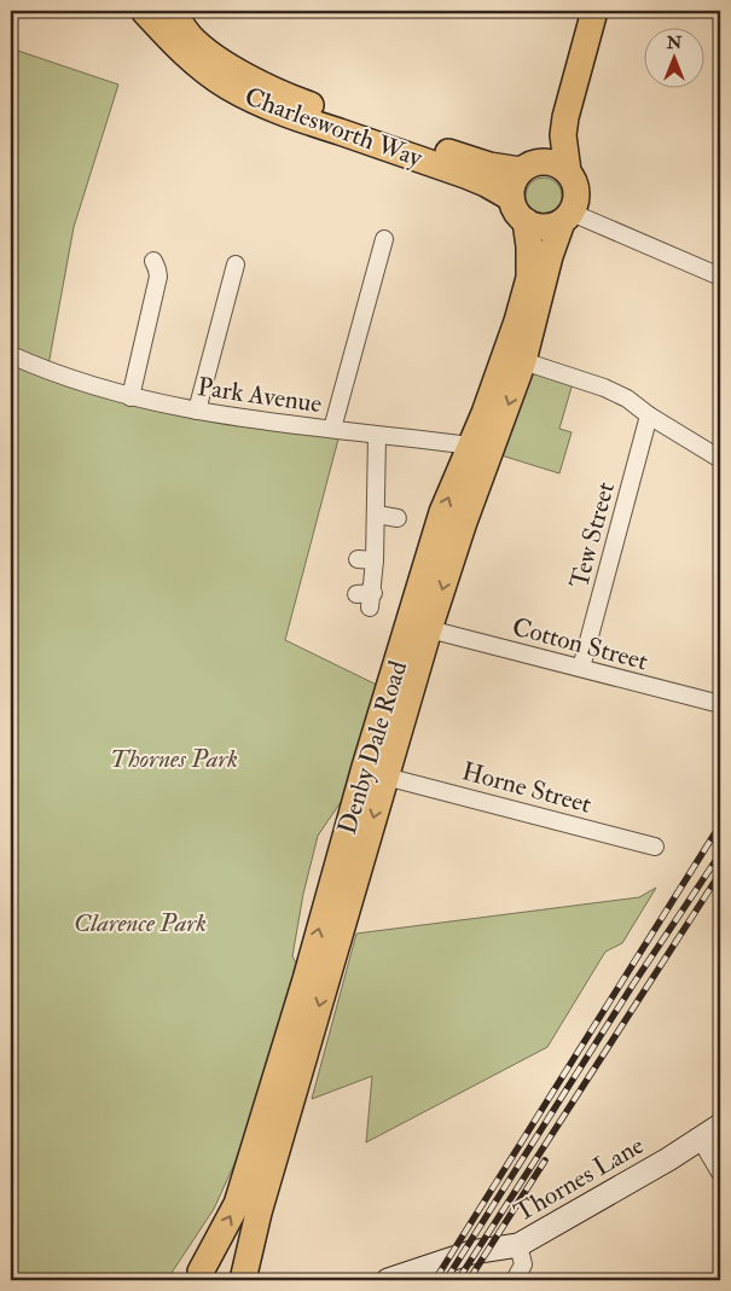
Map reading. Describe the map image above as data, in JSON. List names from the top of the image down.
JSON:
{
  "streets": {
    "main road": ["Charlesworth Way", "Denby Dale Road"],
    "street": [
      "Park Avenue",
      "Tew Street",
      "Cotton Street",
      "Horne Street",
      "Thornes Lane"
    ]
  },
  "crossings": [
    ["Charlesworth Way", "Denby Dale Road"],
    ["Park Avenue", "Denby Dale Road"],
    ["Tew Street", "Cotton Street"],
    ["Cotton Street", "Denby Dale Road"],
    ["Denby Dale Road", "Horne Street"]
  ],
  "parks": ["Thornes Park", "Clarence Park"],
  "north": "top"
}
